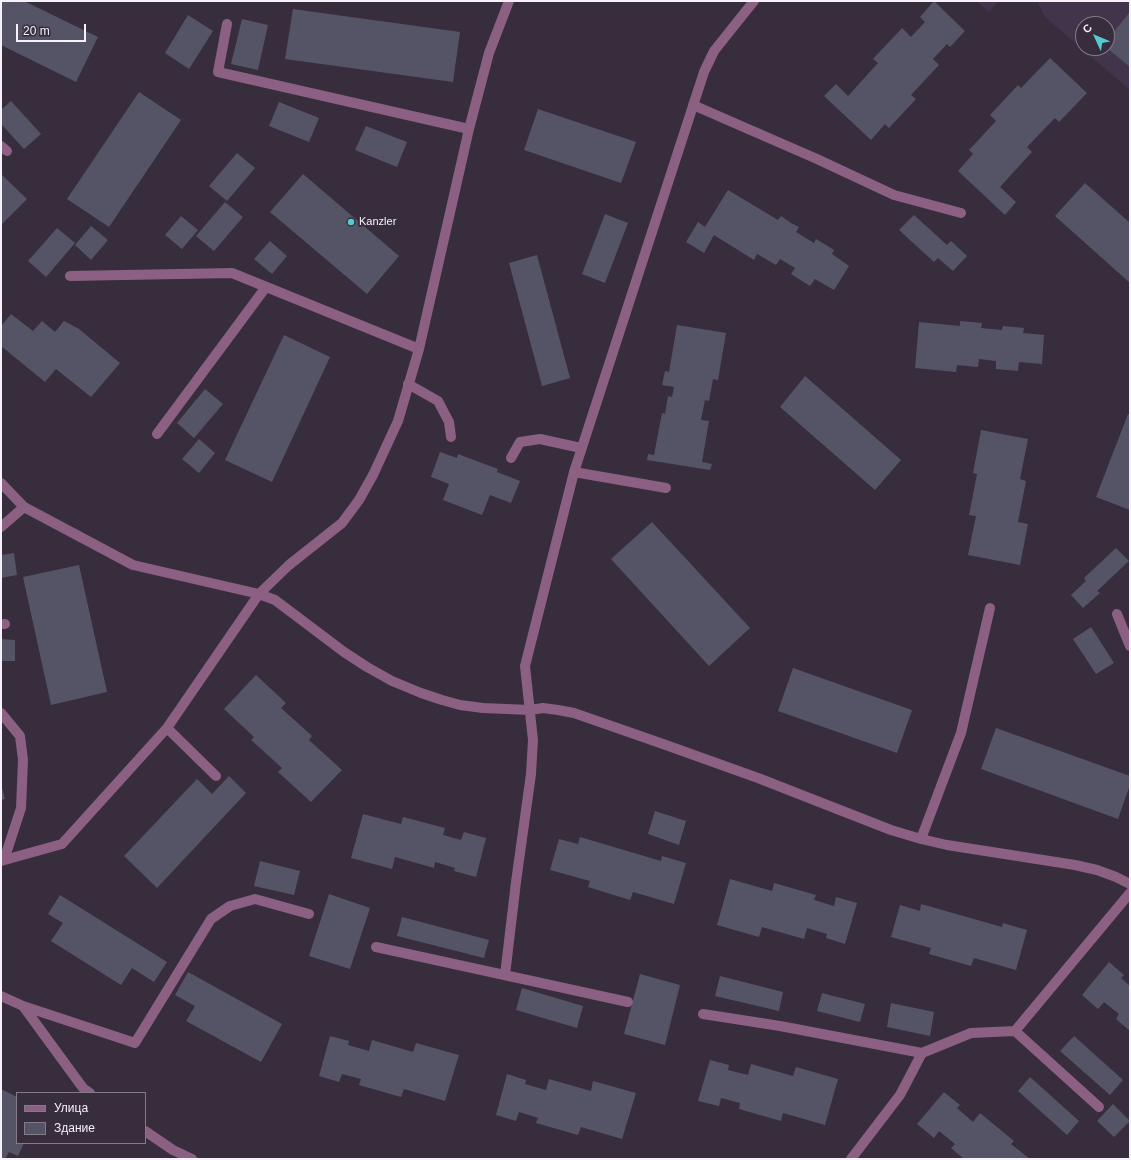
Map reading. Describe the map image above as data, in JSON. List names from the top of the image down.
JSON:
{
  "places": ["Kanzler"],
  "legend": ["Улица", "Здание"],
  "scale_bar": "20 m",
  "north": "top left"
}
